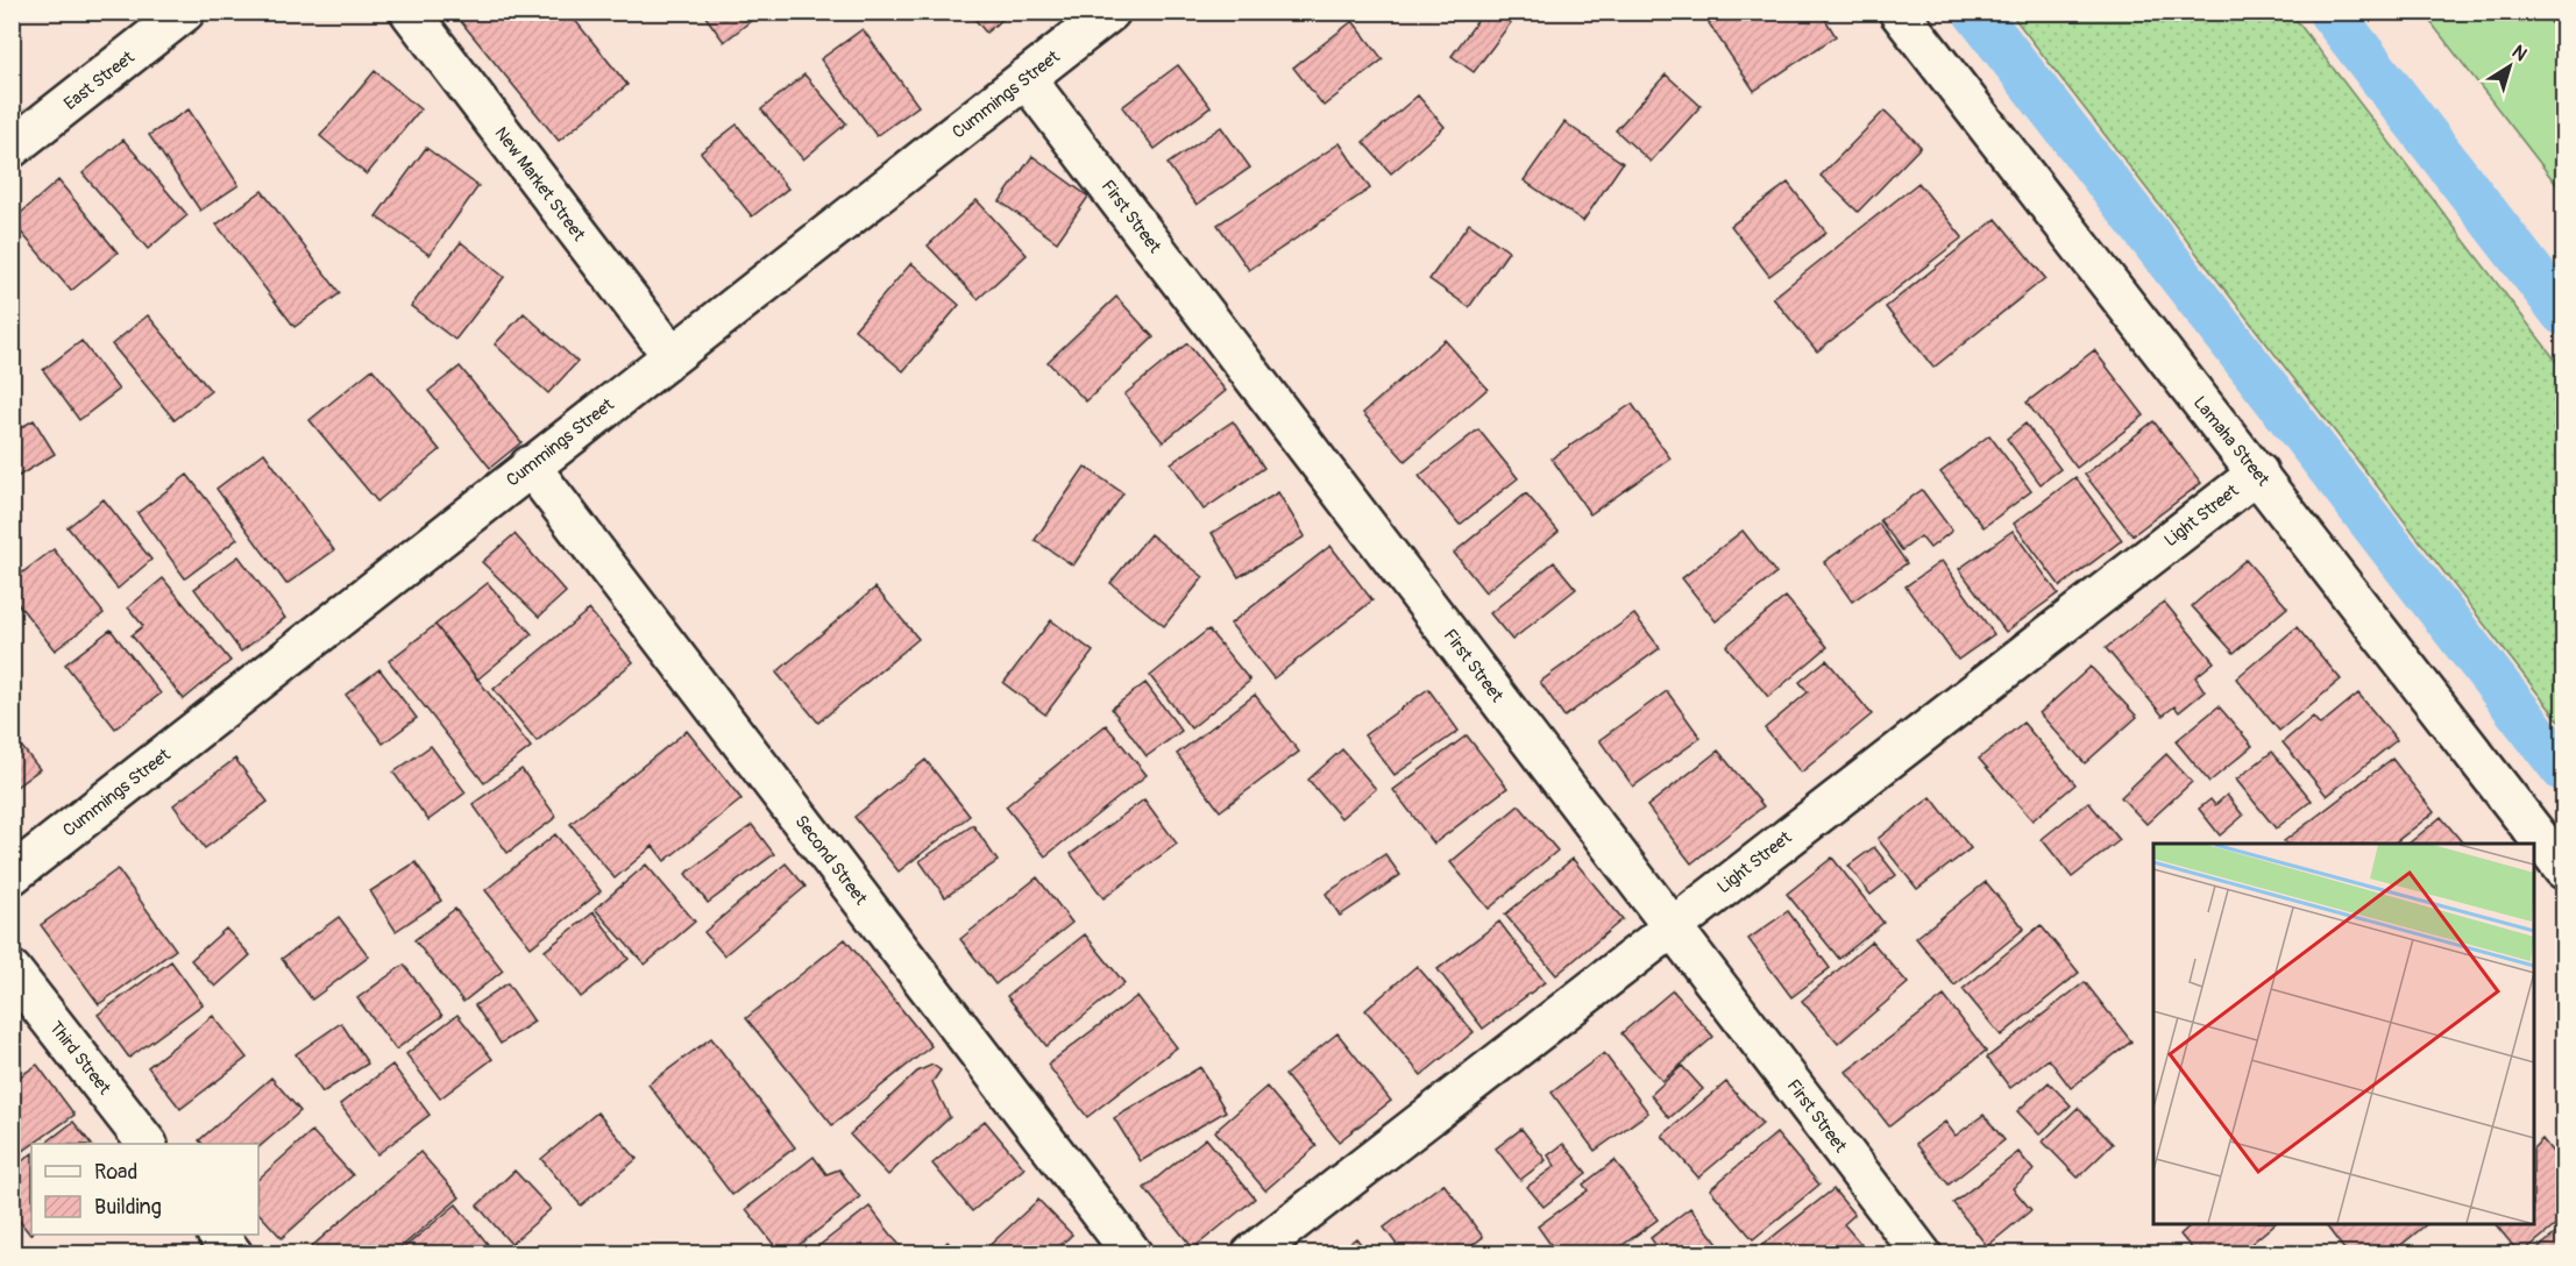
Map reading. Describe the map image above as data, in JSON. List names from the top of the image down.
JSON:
{
  "streets": {
    "street": [
      "East Street",
      "Cummings Street",
      "New Market Street",
      "First Street",
      "Lamaha Street",
      "Light Street",
      "Second Street",
      "Third Street"
    ]
  },
  "crossings": [
    ["Cummings Street", "New Market Street"],
    ["Cummings Street", "First Street"],
    ["Cummings Street", "Second Street"],
    ["First Street", "Light Street"],
    ["Lamaha Street", "Light Street"]
  ],
  "legend": ["Road", "Building"],
  "north": "top right"
}
